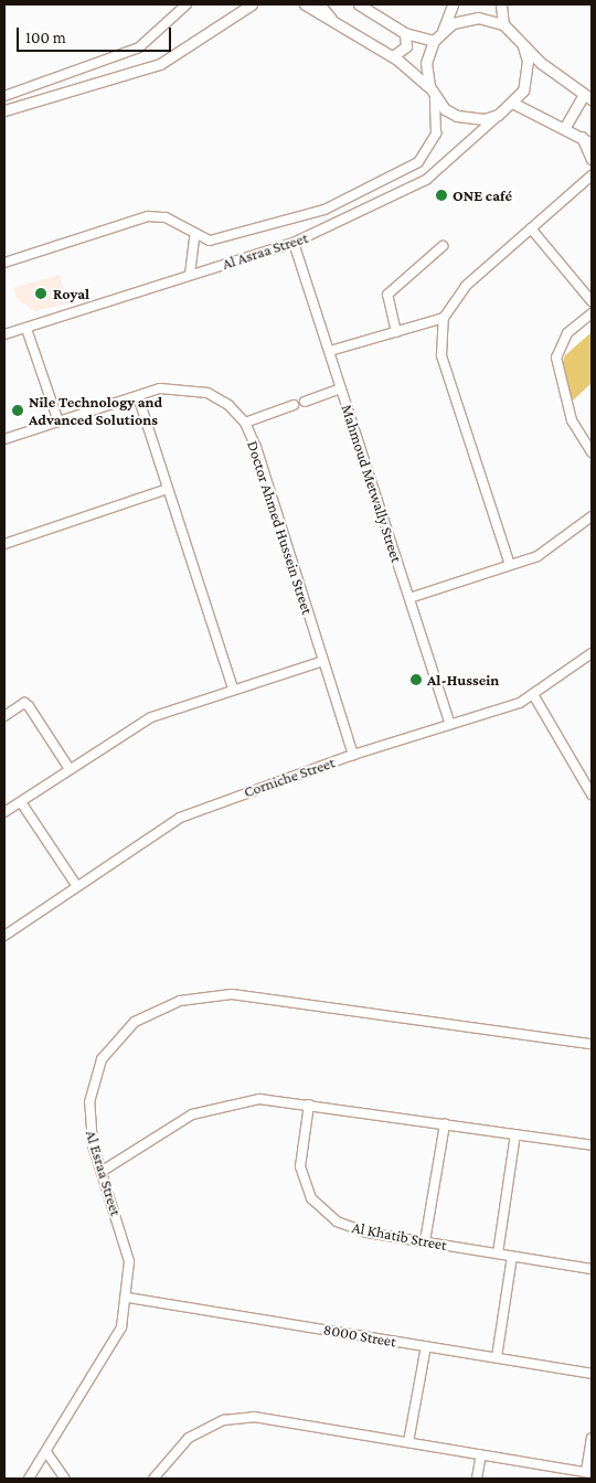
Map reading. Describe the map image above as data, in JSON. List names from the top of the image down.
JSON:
{
  "streets": {
    "street": [
      "Al Asraa Street",
      "Mahmoud Metwally Street",
      "Doctor Ahmed Hussein Street",
      "Corniche Street",
      "Al Esraa Street",
      "Al Khatib Street",
      "8000 Street"
    ]
  },
  "crossings": [
    ["Al Asraa Street", "Mahmoud Metwally Street"],
    ["Mahmoud Metwally Street", "Corniche Street"],
    ["Doctor Ahmed Hussein Street", "Corniche Street"],
    ["Al Esraa Street", "8000 Street"]
  ],
  "places": [
    "ONE café",
    "Royal",
    "Nile Technology and Advanced Solutions",
    "Al-Hussein"
  ],
  "scale_bar": "100 m"
}
